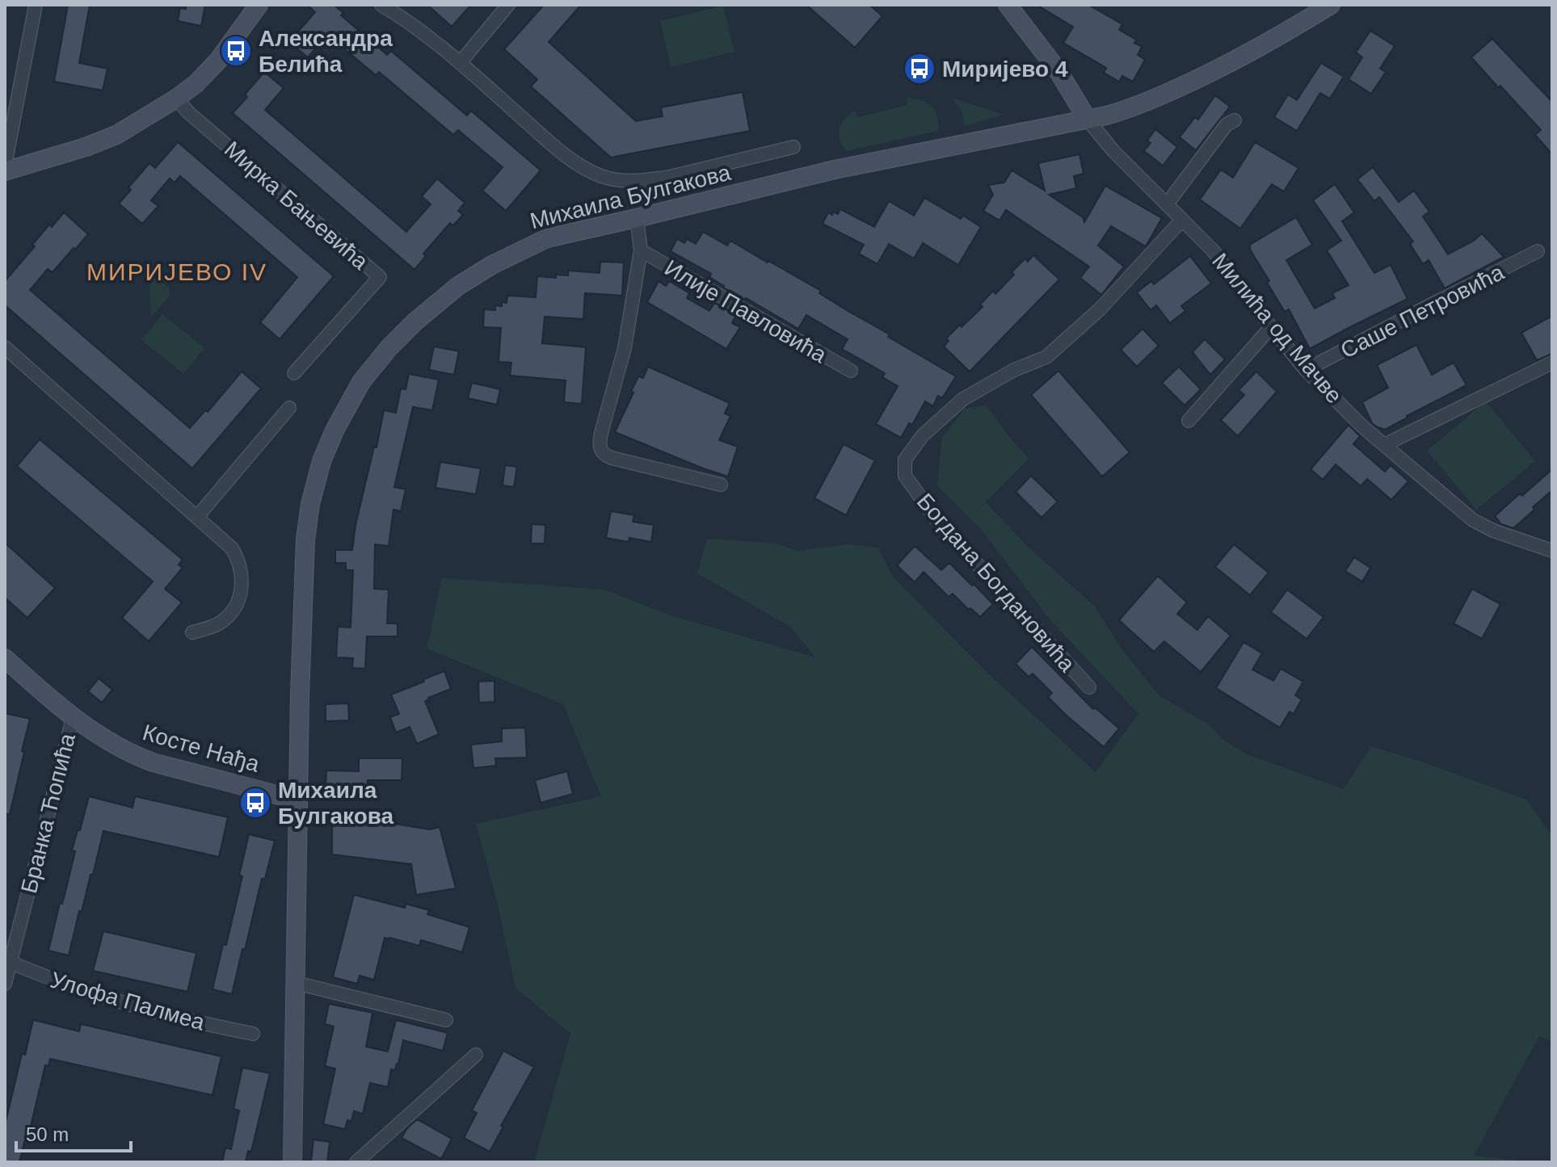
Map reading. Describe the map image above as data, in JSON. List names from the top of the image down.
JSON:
{
  "streets": {
    "street": [
      "Михаила Булгакова",
      "Мирка Бањевића",
      "Илије Павловића",
      "Саше Петровића",
      "Милића од Мачве",
      "Богдана Богдановића",
      "Косте Нађа",
      "Бранка Ћопића",
      "Улофа Палмеа"
    ]
  },
  "crossings": [
    ["Михаила Булгакова", "Милића од Мачве"],
    ["Михаила Булгакова", "Косте Нађа"],
    ["Саше Петровића", "Милића од Мачве"],
    ["Милића од Мачве", "Богдана Богдановића"],
    ["Косте Нађа", "Бранка Ћопића"],
    ["Бранка Ћопића", "Улофа Палмеа"]
  ],
  "districts": ["МИРИЈЕВО IV"],
  "places": {
    "bus stop": ["Александра Белића", "Миријево 4", "Михаила Булгакова"]
  },
  "scale_bar": "50 m"
}
